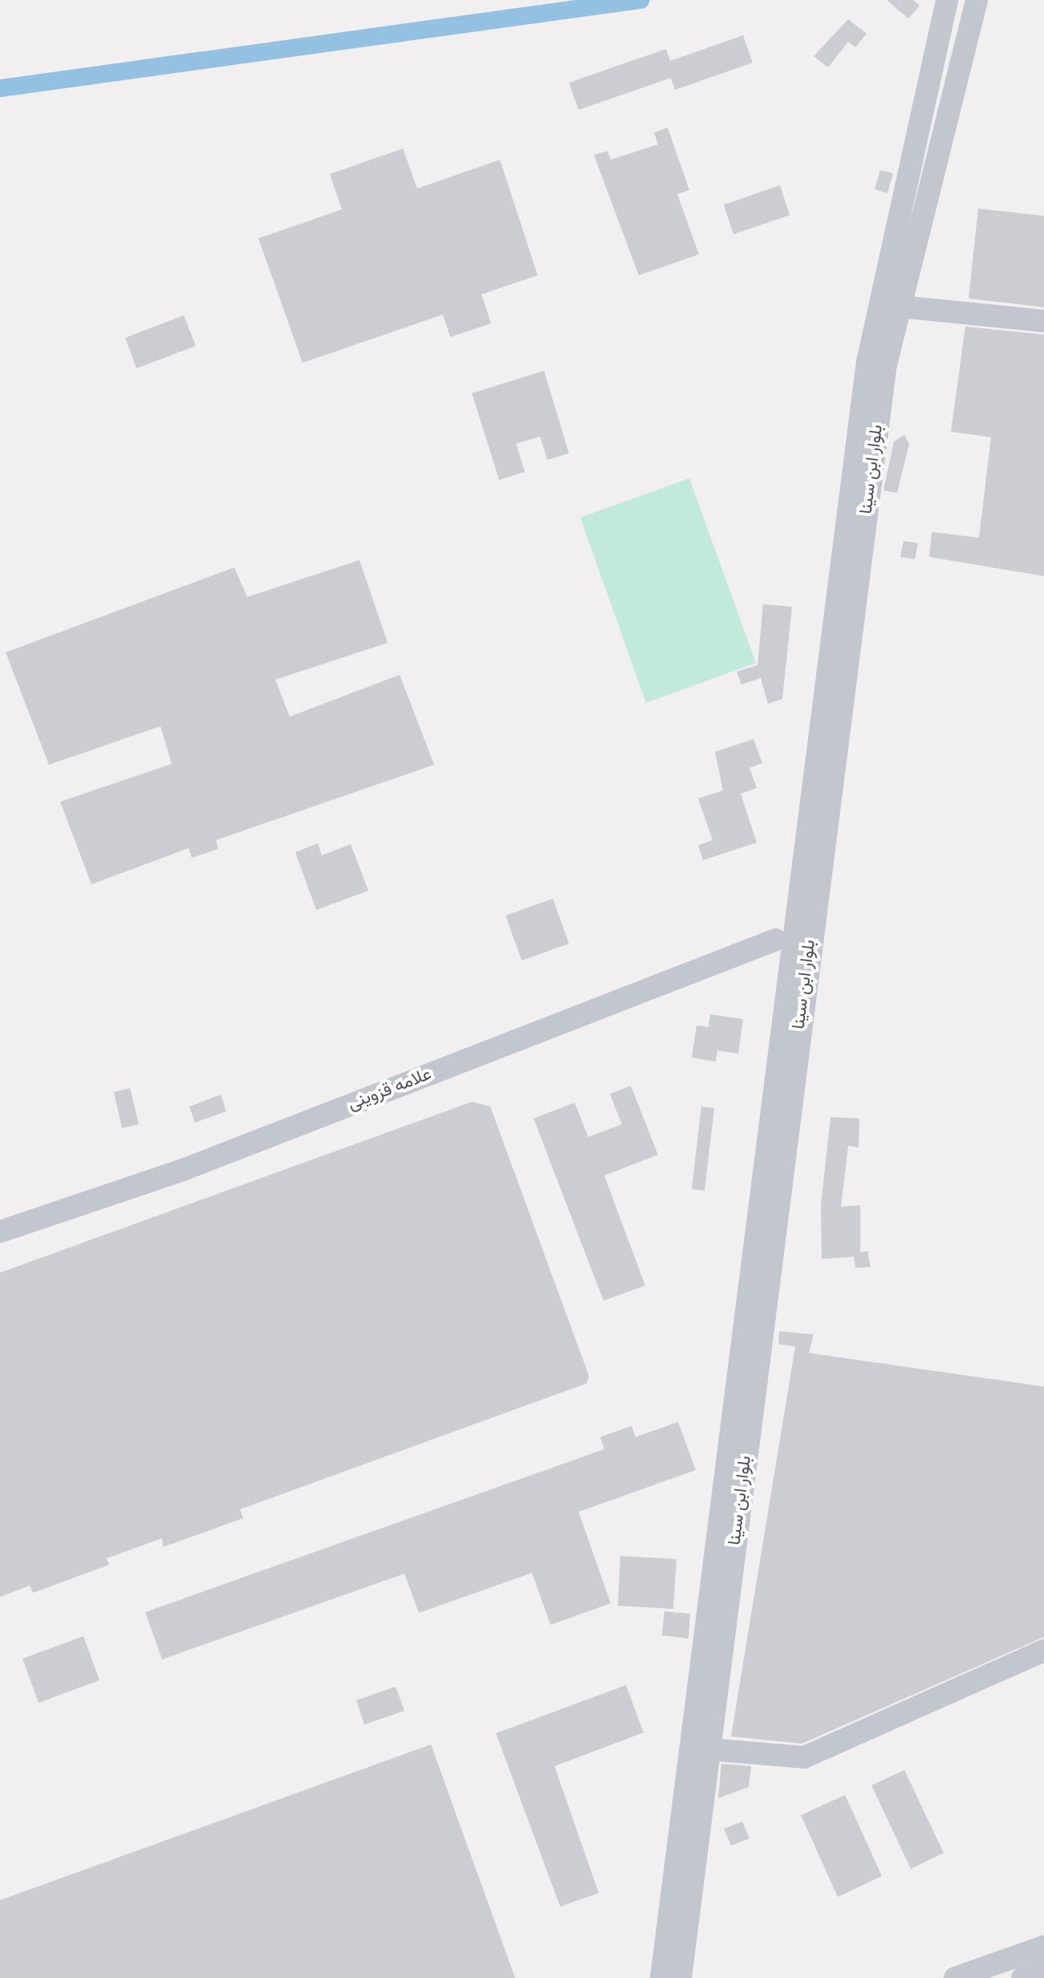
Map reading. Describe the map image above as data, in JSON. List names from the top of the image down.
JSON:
{
  "streets": {
    "street": ["بلوار ابن سینا", "علامه قزوینی"]
  }
}
